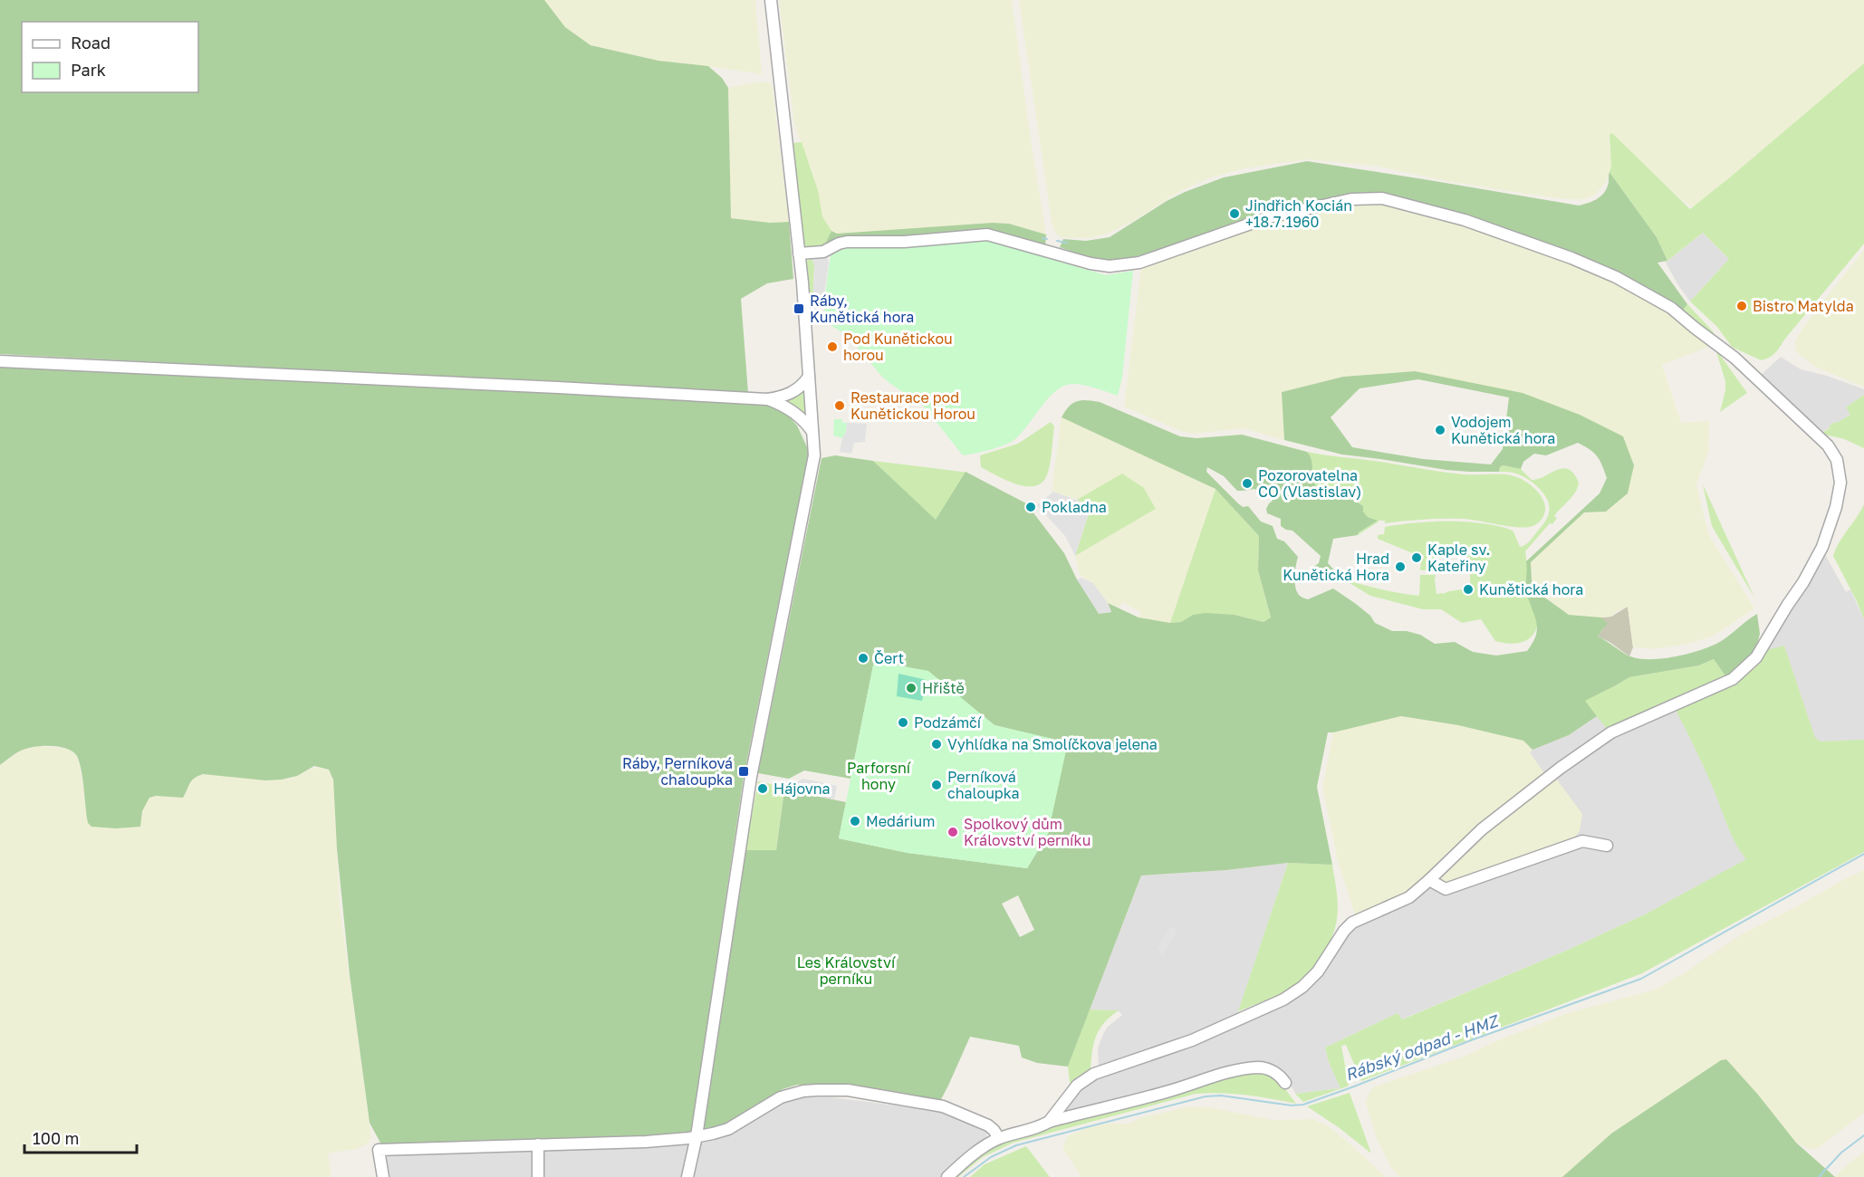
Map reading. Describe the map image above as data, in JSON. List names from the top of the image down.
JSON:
{
  "water": ["Rábský odpad - HMZ"],
  "parks": ["Parforsní hony", "Les Království perníku"],
  "places": {
    "other": [
      "Jindřich Kocián +18.7.1960",
      "Bistro Matylda",
      "Pod Kunětickou horou",
      "Restaurace pod Kunětickou Horou",
      "Vodojem Kunětická hora",
      "Pozorovatelna CO (Vlastislav)",
      "Pokladna",
      "Kaple sv. Kateřiny",
      "Hrad Kunětická Hora",
      "Kunětická hora",
      "Čert",
      "Hřiště",
      "Podzámčí",
      "Vyhlídka na Smolíčkova jelena",
      "Perníková chaloupka",
      "Hájovna",
      "Medárium",
      "Spolkový dům Království perníku"
    ],
    "transit": ["Ráby, Kunětická hora", "Ráby, Perníková chaloupka"]
  },
  "legend": ["Road", "Park"],
  "scale_bar": "100 m"
}
